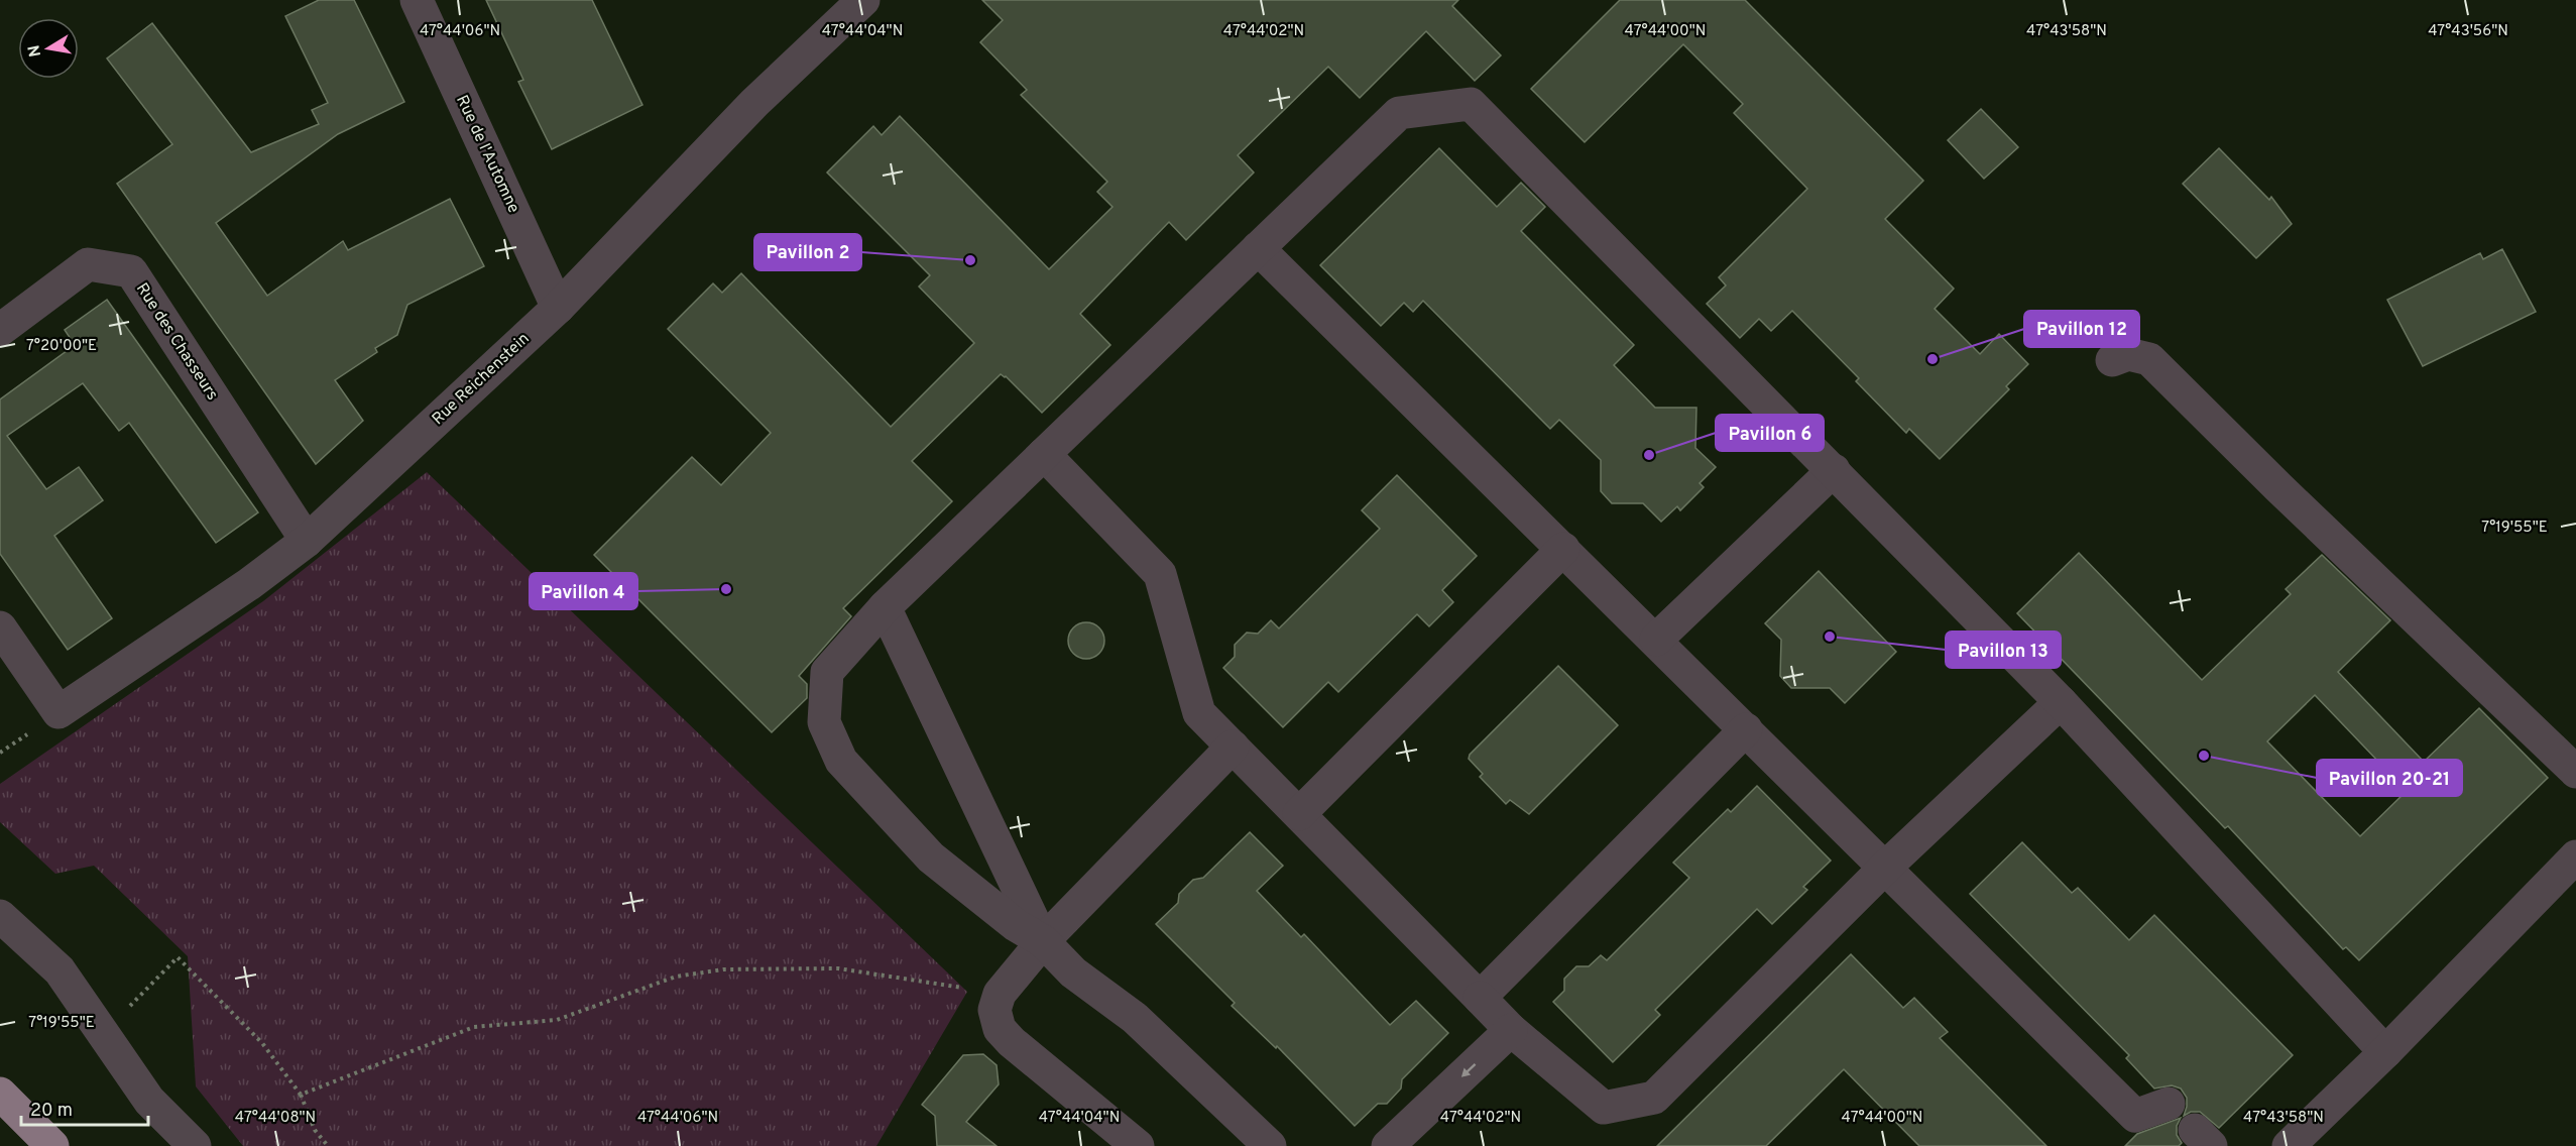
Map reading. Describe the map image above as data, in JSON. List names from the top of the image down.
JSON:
{
  "streets": {
    "street": ["Rue de l'Automne", "Rue des Chasseurs", "Rue Reichenstein"]
  },
  "crossings": [
    ["Rue de l'Automne", "Rue Reichenstein"],
    ["Rue des Chasseurs", "Rue Reichenstein"]
  ],
  "places": [
    "Pavillon 2",
    "Pavillon 12",
    "Pavillon 6",
    "Pavillon 4",
    "Pavillon 13",
    "Pavillon 20-21"
  ],
  "scale_bar": "20 m",
  "north": "left",
  "coordinates": [
    "47°44'06\"N",
    "47°44'04\"N",
    "47°44'02\"N",
    "47°44'00\"N",
    "47°43'58\"N",
    "47°43'56\"N",
    "7°20'00\"E",
    "7°19'55\"E",
    "47°44'08\"N"
  ]
}
